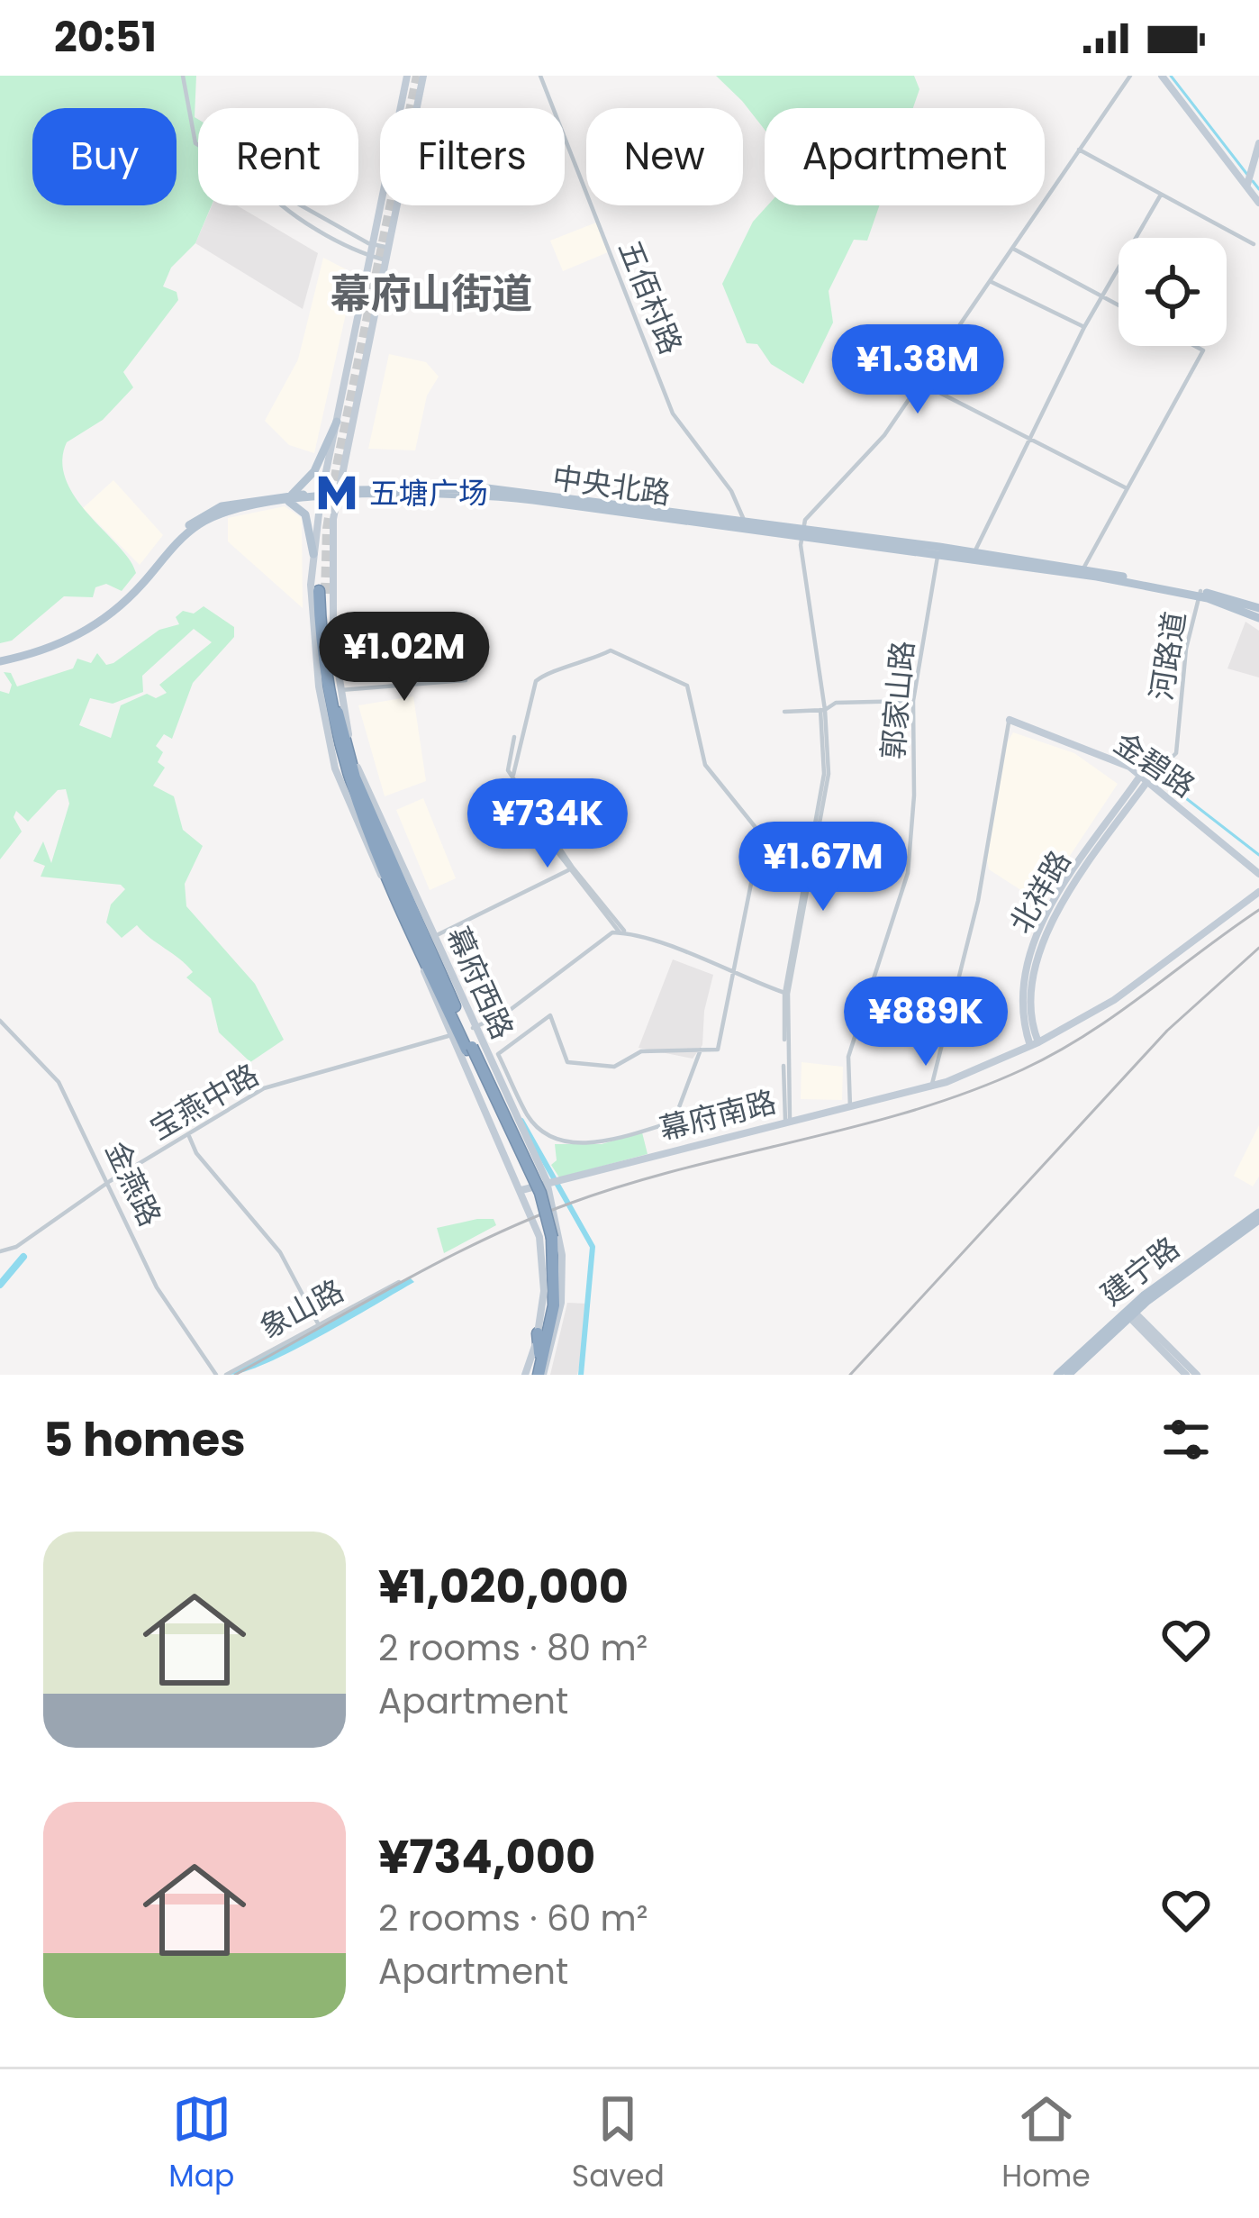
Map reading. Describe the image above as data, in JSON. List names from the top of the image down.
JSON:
{
  "streets": {
    "highway": ["幕府西路"],
    "main road": [
      "中央北路",
      "金碧路",
      "北祥路",
      "幕府南路",
      "建宁路"
    ],
    "street": [
      "五佰村路",
      "河路道",
      "郭家山路",
      "宝燕中路",
      "金燕路",
      "象山路"
    ]
  },
  "crossings": [
    ["五佰村路", "中央北路"],
    ["中央北路", "河路道"],
    ["中央北路", "郭家山路"],
    ["中央北路", "幕府西路"],
    ["河路道", "金碧路"],
    ["河路道", "北祥路"],
    ["郭家山路", "幕府南路"],
    ["金碧路", "北祥路"],
    ["北祥路", "幕府南路"],
    ["幕府西路", "宝燕中路"],
    ["幕府西路", "幕府南路"],
    ["宝燕中路", "金燕路"]
  ],
  "districts": ["幕府山街道"],
  "places": {
    "metro station": ["五塘广场"]
  },
  "page": {
    "status": "20:51",
    "chip": [
      "Buy",
      "Rent",
      "Filters",
      "New",
      "Apartment"
    ],
    "price": [
      "¥1.38M",
      "¥1.02M",
      "¥734K",
      "¥1.67M",
      "¥889K"
    ],
    "heading": "5 homes",
    "list": [
      {
        "name": "¥1,020,000",
        "note": "2 rooms · 80 m² · Apartment"
      },
      {
        "name": "¥734,000",
        "note": "2 rooms · 60 m² · Apartment"
      }
    ],
    "tabs": ["Map", "Saved", "Home"]
  }
}
